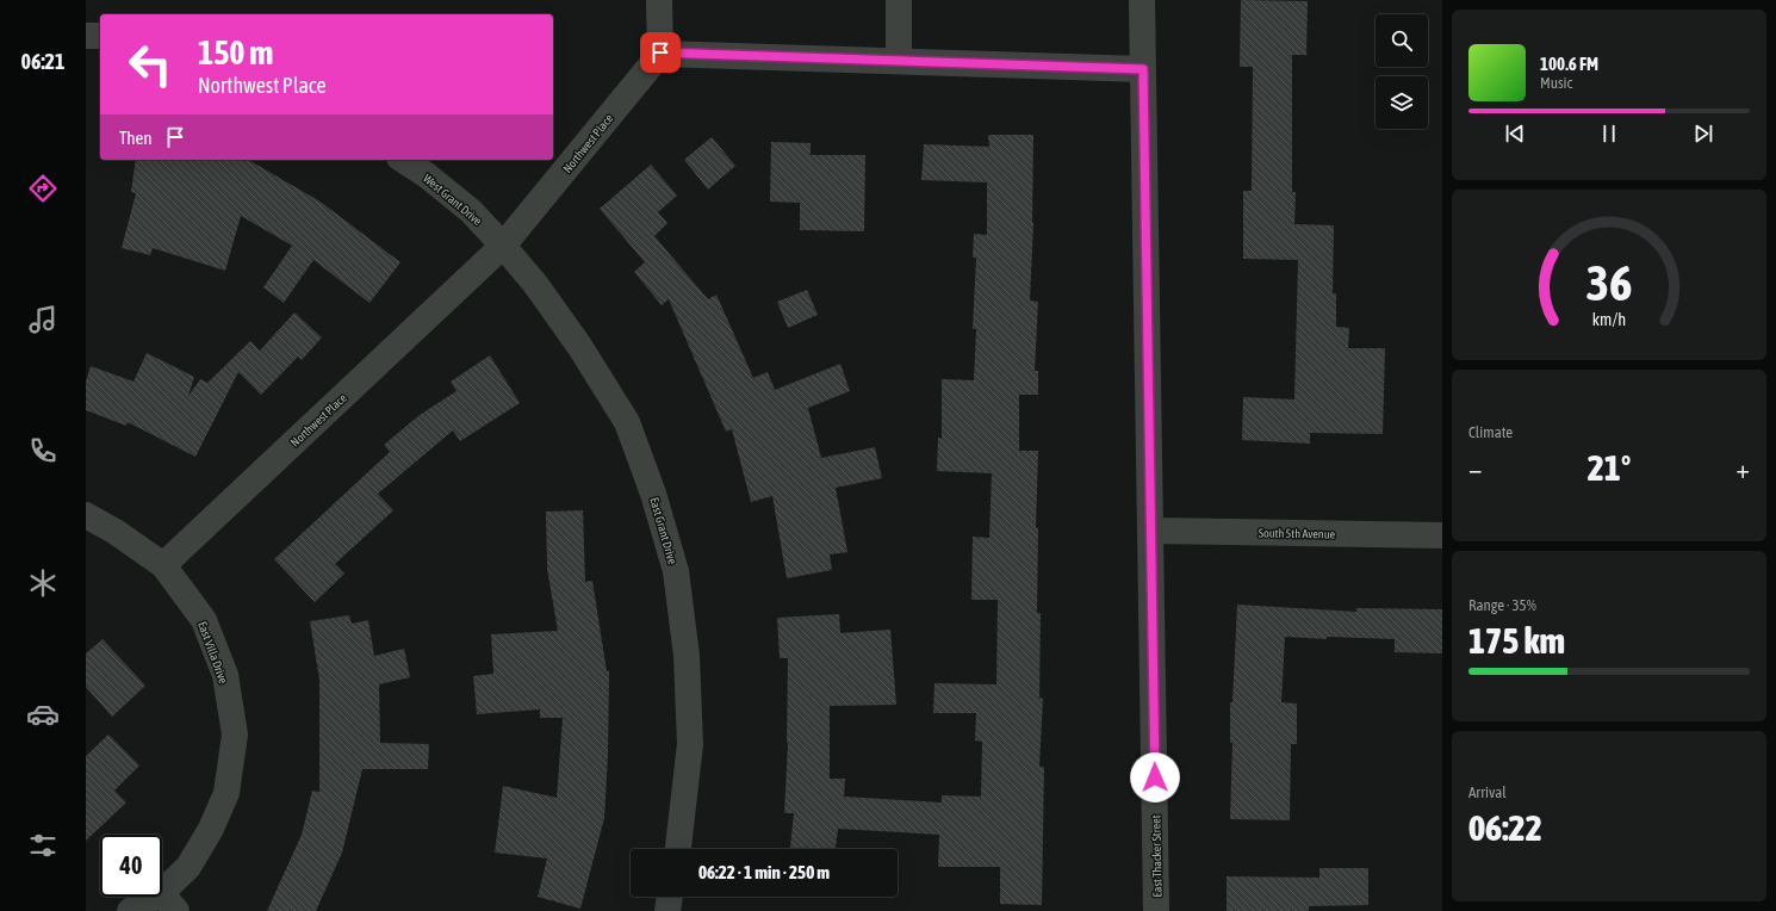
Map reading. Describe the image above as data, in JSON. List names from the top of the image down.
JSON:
{
  "streets": {
    "street": [
      "Northwest Place",
      "West Grant Drive",
      "East Grant Drive",
      "South 5th Avenue",
      "East Villa Drive",
      "East Thacker Street"
    ]
  },
  "crossings": [
    ["Northwest Place", "West Grant Drive"],
    ["Northwest Place", "East Grant Drive"],
    ["Northwest Place", "East Villa Drive"],
    ["West Grant Drive", "East Grant Drive"],
    ["South 5th Avenue", "East Thacker Street"]
  ],
  "page": {
    "tabs": "06:21",
    "turn": ["150 m", "Northwest Place"],
    "song": ["100.6 FM", "Music"],
    "then": "Then",
    "tile": [
      "Climate",
      ["Range · 35%", "175 km"],
      ["Arrival", "06:22"]
    ],
    "heat": ["−", "21°", "+"],
    "limit": "40",
    "trip": "06:22 · 1 min · 250 m",
    "gauge": ["36", "km/h"]
  }
}
